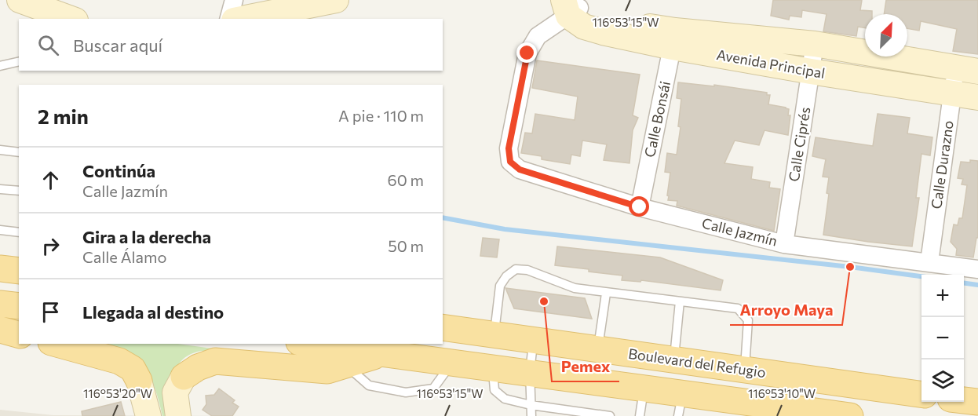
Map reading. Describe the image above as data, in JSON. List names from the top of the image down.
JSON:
{
  "streets": {
    "main road": ["Boulevard del Refugio"],
    "street": [
      "Avenida Principal",
      "Calle Bonsái",
      "Calle Ciprés",
      "Calle Durazno",
      "Calle Jazmín"
    ]
  },
  "crossings": [
    ["Avenida Principal", "Calle Bonsái"],
    ["Avenida Principal", "Calle Ciprés"],
    ["Avenida Principal", "Calle Durazno"],
    ["Avenida Principal", "Calle Jazmín"],
    ["Calle Bonsái", "Calle Jazmín"],
    ["Calle Ciprés", "Calle Jazmín"],
    ["Calle Durazno", "Calle Jazmín"]
  ],
  "places": ["Arroyo Maya", "Pemex"],
  "north": "top right",
  "page": {
    "search": "Buscar aquí",
    "heading": ["2 min", "A pie · 110 m"],
    "list": [
      ["Continúa", "Calle Jazmín", "60 m"],
      ["Gira a la derecha", "Calle Álamo", "50 m"],
      "Llegada al destino"
    ],
    "map_buttons": ["+", "−"]
  },
  "coordinates": ["116°53'15\"W", "116°53'20\"W", "116°53'10\"W"]
}
